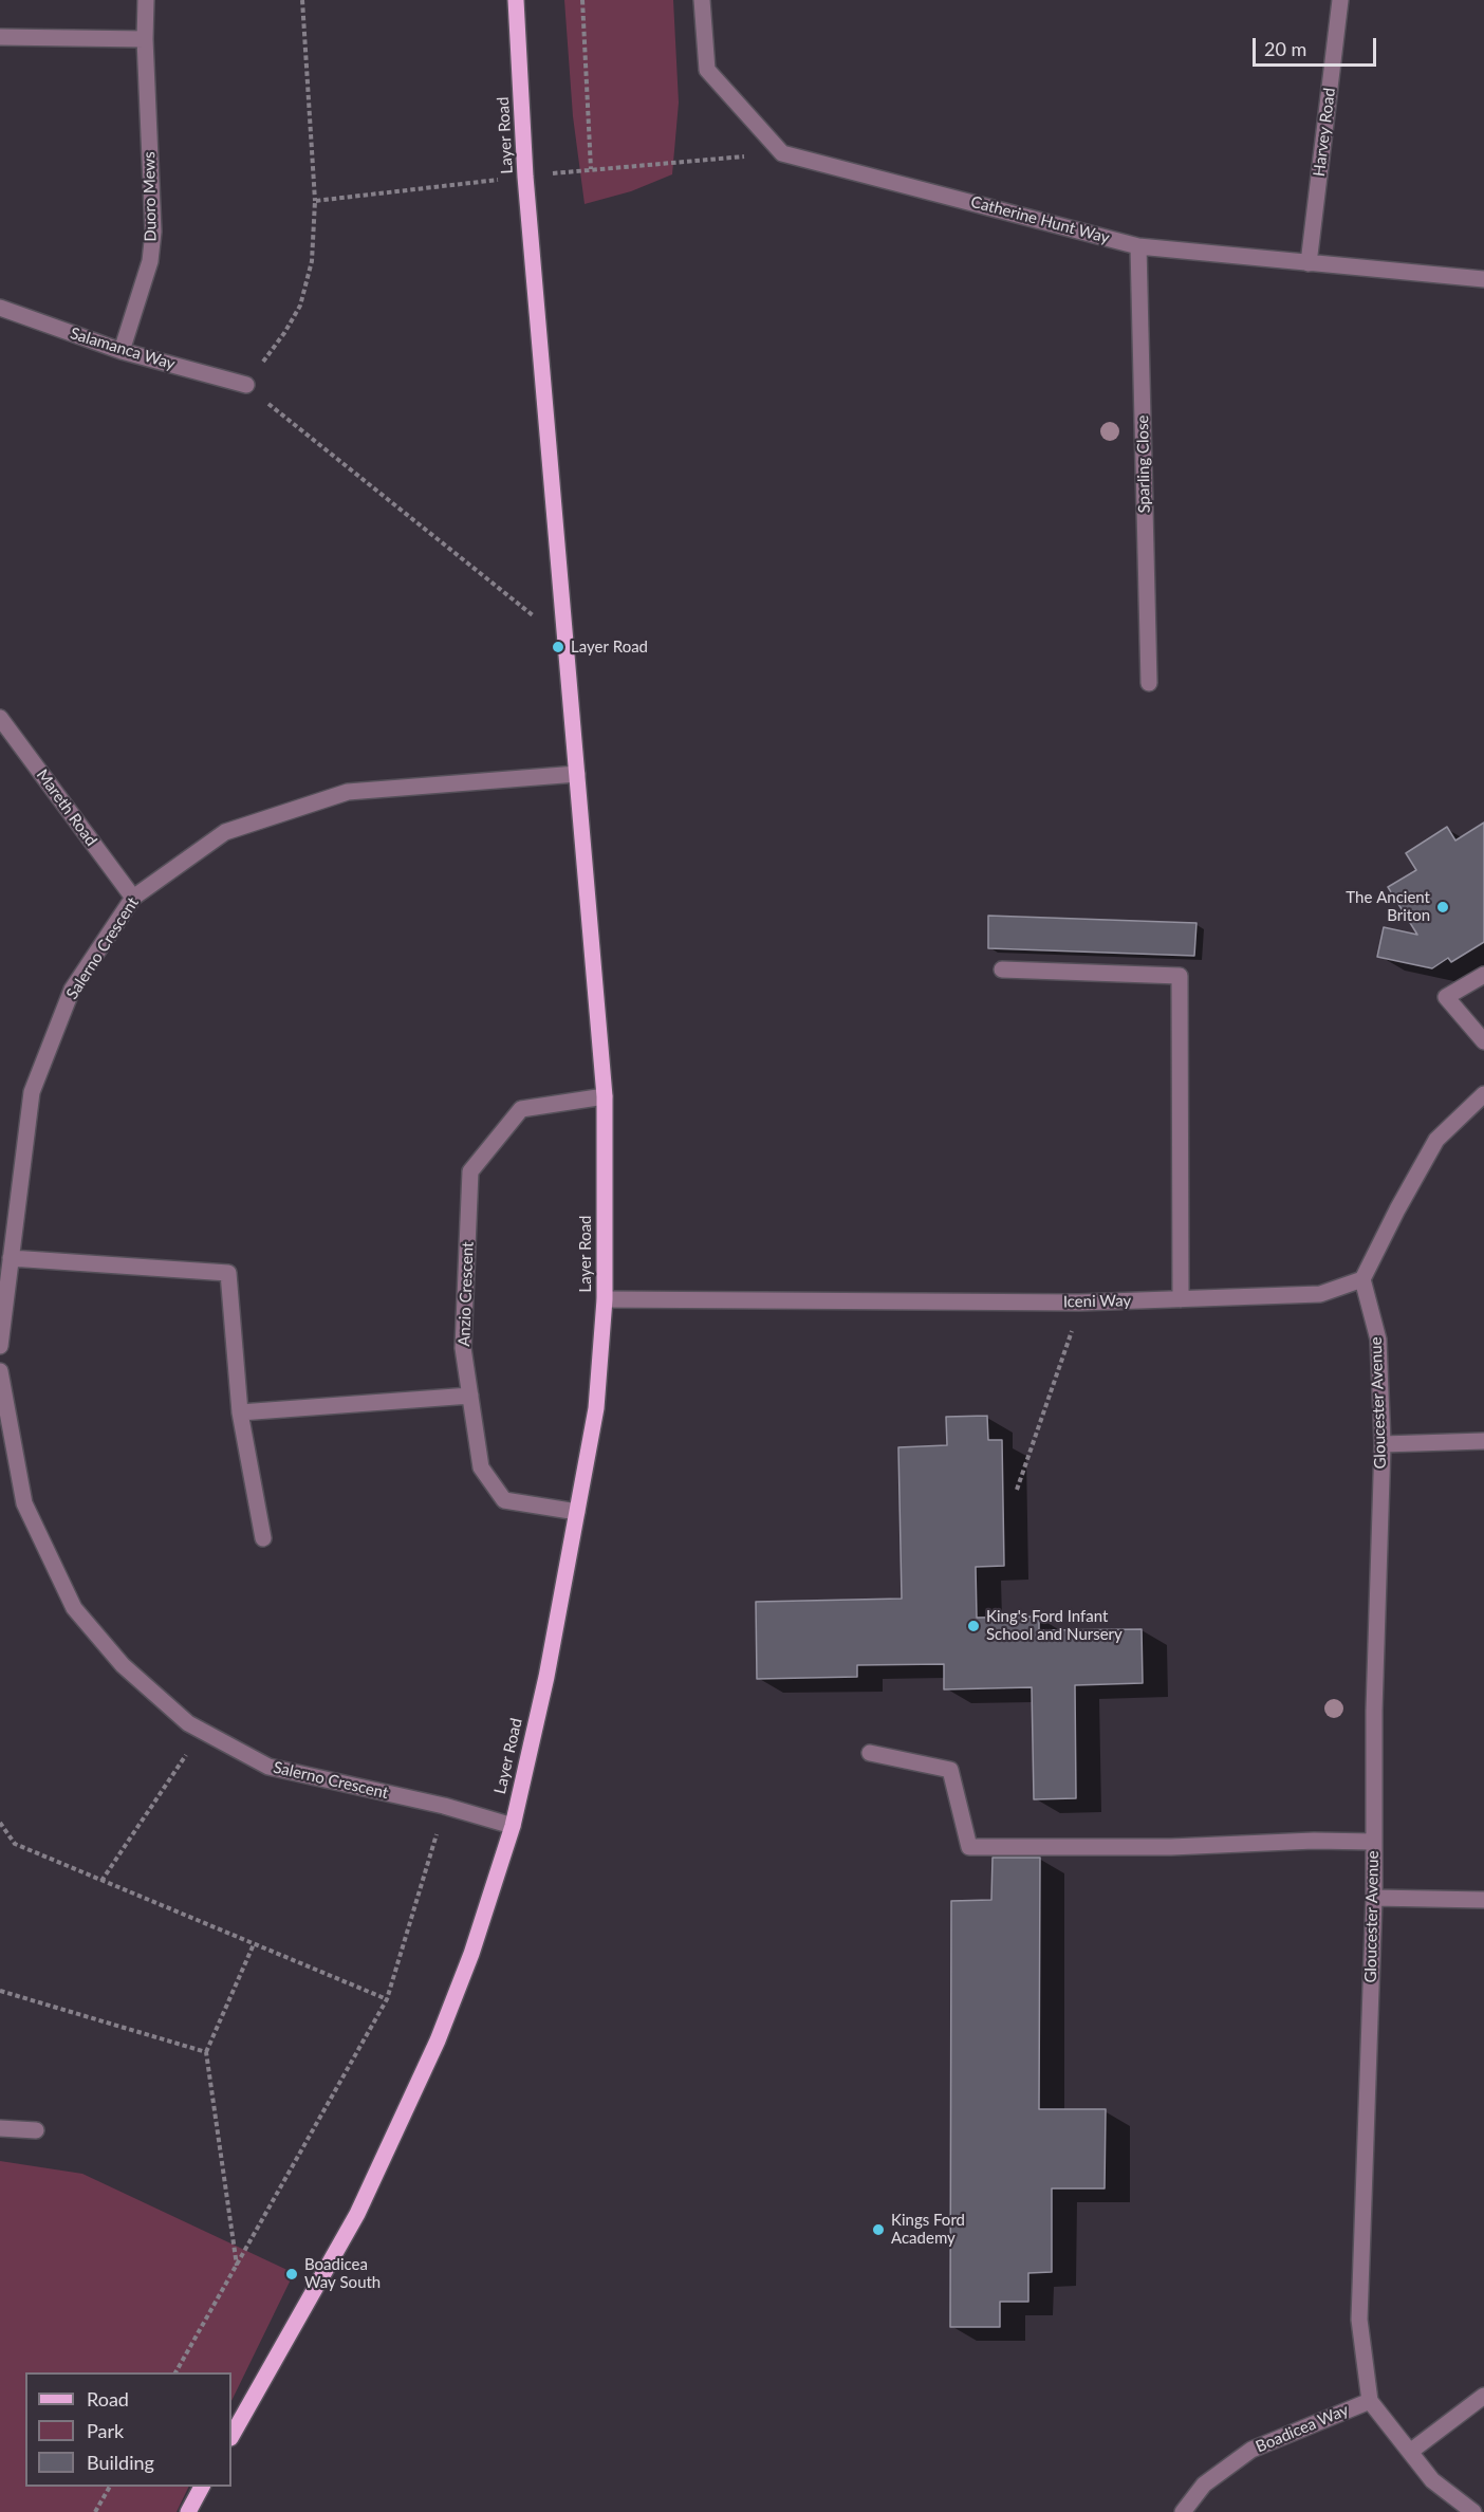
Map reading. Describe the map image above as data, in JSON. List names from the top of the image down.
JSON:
{
  "streets": {
    "main road": ["Layer Road"],
    "street": [
      "Harvey Road",
      "Duoro Mews",
      "Catherine Hunt Way",
      "Salamanca Way",
      "Sparling Close",
      "Mareth Road",
      "Salerno Crescent",
      "Anzio Crescent",
      "Iceni Way",
      "Gloucester Avenue",
      "Boadicea Way"
    ]
  },
  "crossings": [
    ["Harvey Road", "Catherine Hunt Way"],
    ["Layer Road", "Salerno Crescent"],
    ["Layer Road", "Anzio Crescent"],
    ["Layer Road", "Iceni Way"],
    ["Duoro Mews", "Salamanca Way"],
    ["Catherine Hunt Way", "Sparling Close"],
    ["Mareth Road", "Salerno Crescent"],
    ["Iceni Way", "Gloucester Avenue"],
    ["Gloucester Avenue", "Boadicea Way"]
  ],
  "places": [
    "Layer Road",
    "The Ancient Briton",
    "King's Ford Infant School and Nursery",
    "Kings Ford Academy",
    "Boadicea Way South"
  ],
  "legend": ["Road", "Park", "Building"],
  "scale_bar": "20 m"
}
